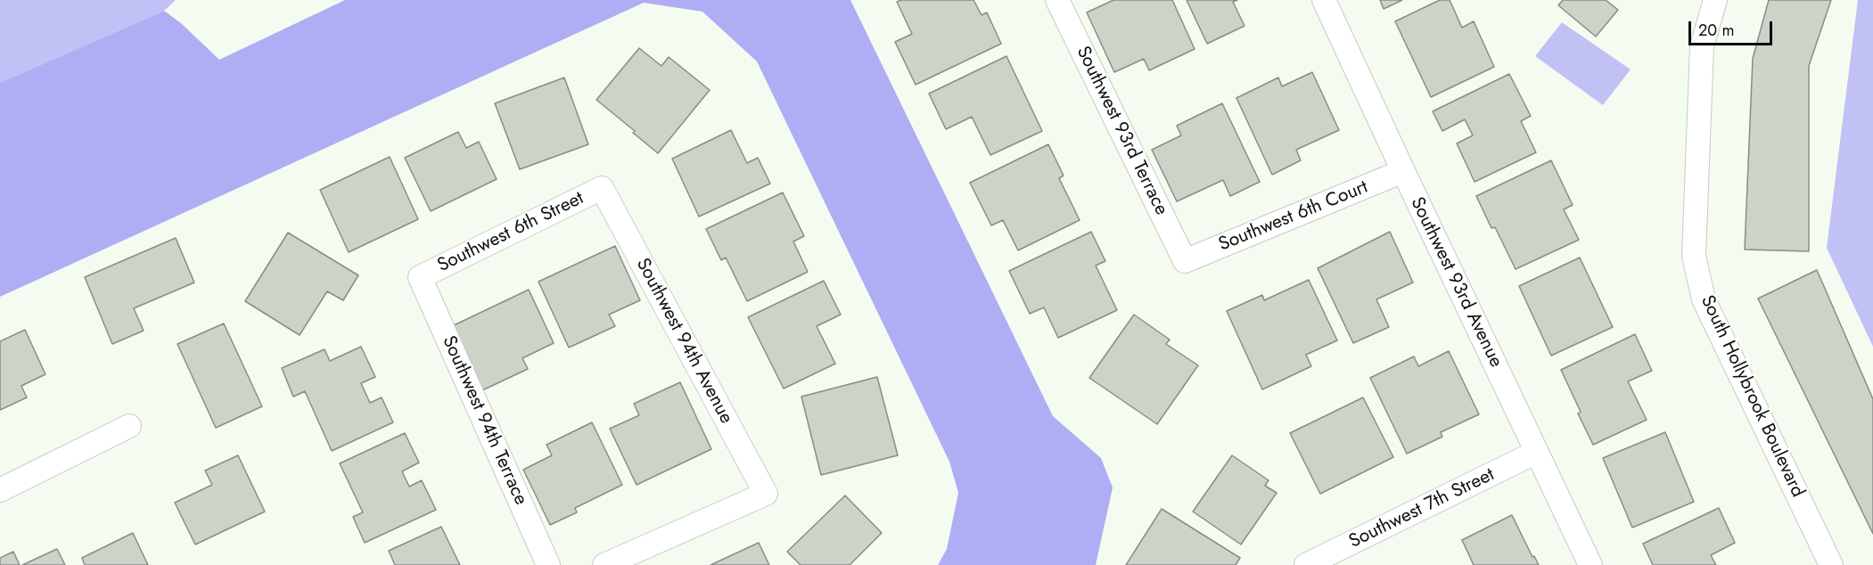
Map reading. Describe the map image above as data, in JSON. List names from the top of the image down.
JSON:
{
  "streets": {
    "street": [
      "Southwest 93rd Terrace",
      "Southwest 6th Court",
      "Southwest 6th Street",
      "Southwest 93rd Avenue",
      "Southwest 94th Avenue",
      "South Hollybrook Boulevard",
      "Southwest 94th Terrace",
      "Southwest 7th Street"
    ]
  },
  "crossings": [
    ["Southwest 93rd Terrace", "Southwest 6th Court"],
    ["Southwest 6th Court", "Southwest 93rd Avenue"],
    ["Southwest 6th Street", "Southwest 94th Avenue"],
    ["Southwest 6th Street", "Southwest 94th Terrace"],
    ["Southwest 93rd Avenue", "Southwest 7th Street"]
  ],
  "scale_bar": "20 m"
}
